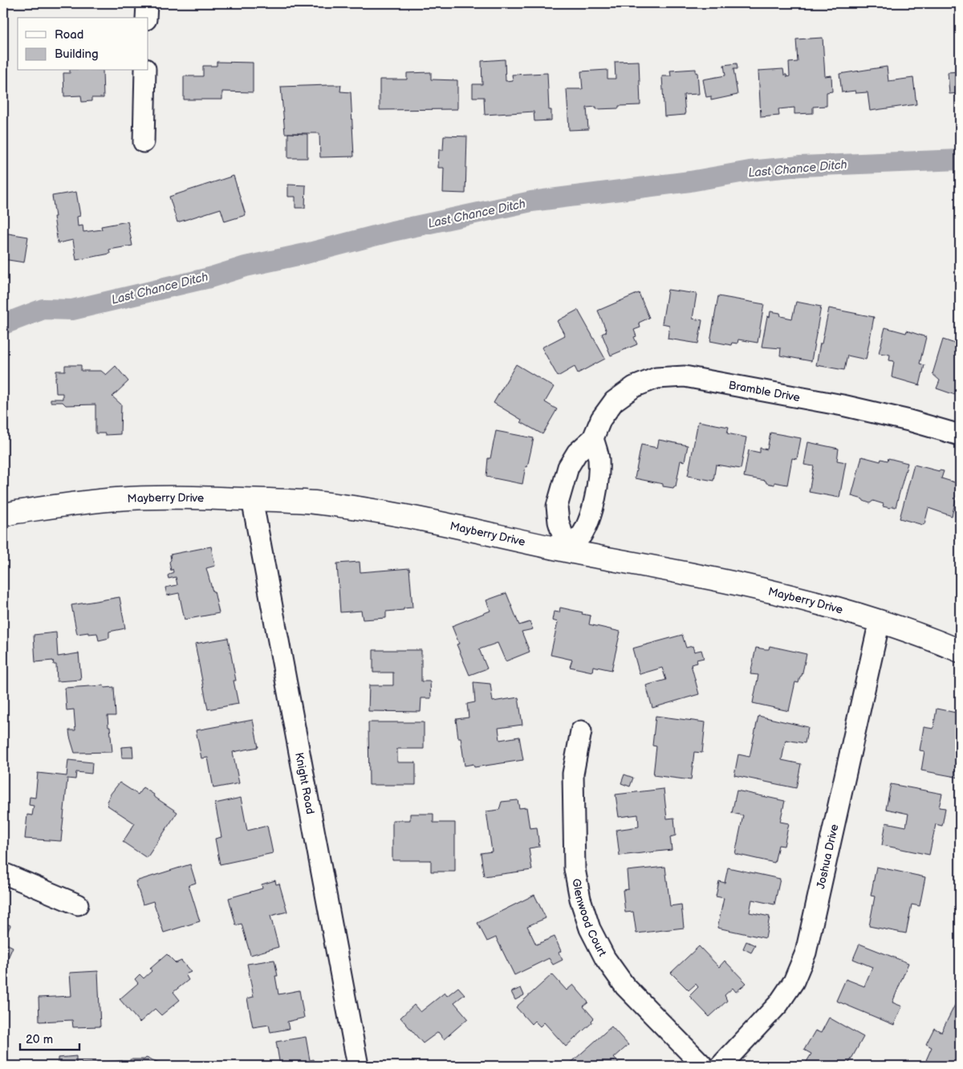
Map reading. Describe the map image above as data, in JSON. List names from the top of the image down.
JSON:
{
  "streets": {
    "main road": ["Mayberry Drive"],
    "street": [
      "Bramble Drive",
      "Knight Road",
      "Joshua Drive",
      "Glenwood Court"
    ]
  },
  "crossings": [
    ["Bramble Drive", "Mayberry Drive"],
    ["Mayberry Drive", "Knight Road"],
    ["Mayberry Drive", "Joshua Drive"]
  ],
  "water": ["Last Chance Ditch"],
  "legend": ["Road", "Building"],
  "scale_bar": "20 m"
}
